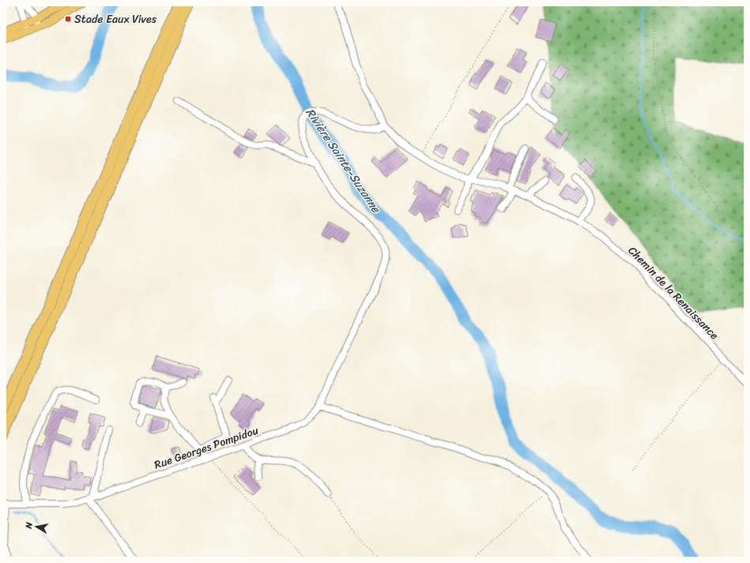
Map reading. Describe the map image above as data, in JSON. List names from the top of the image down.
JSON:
{
  "streets": {
    "street": ["Chemin de la Renaissance", "Rue Georges Pompidou"]
  },
  "crossings": [
    ["Chemin de la Renaissance", "Rue Georges Pompidou"]
  ],
  "water": ["Rivière Sainte-Suzanne"],
  "places": {
    "transit": ["Stade Eaux Vives"]
  },
  "north": "left"
}
